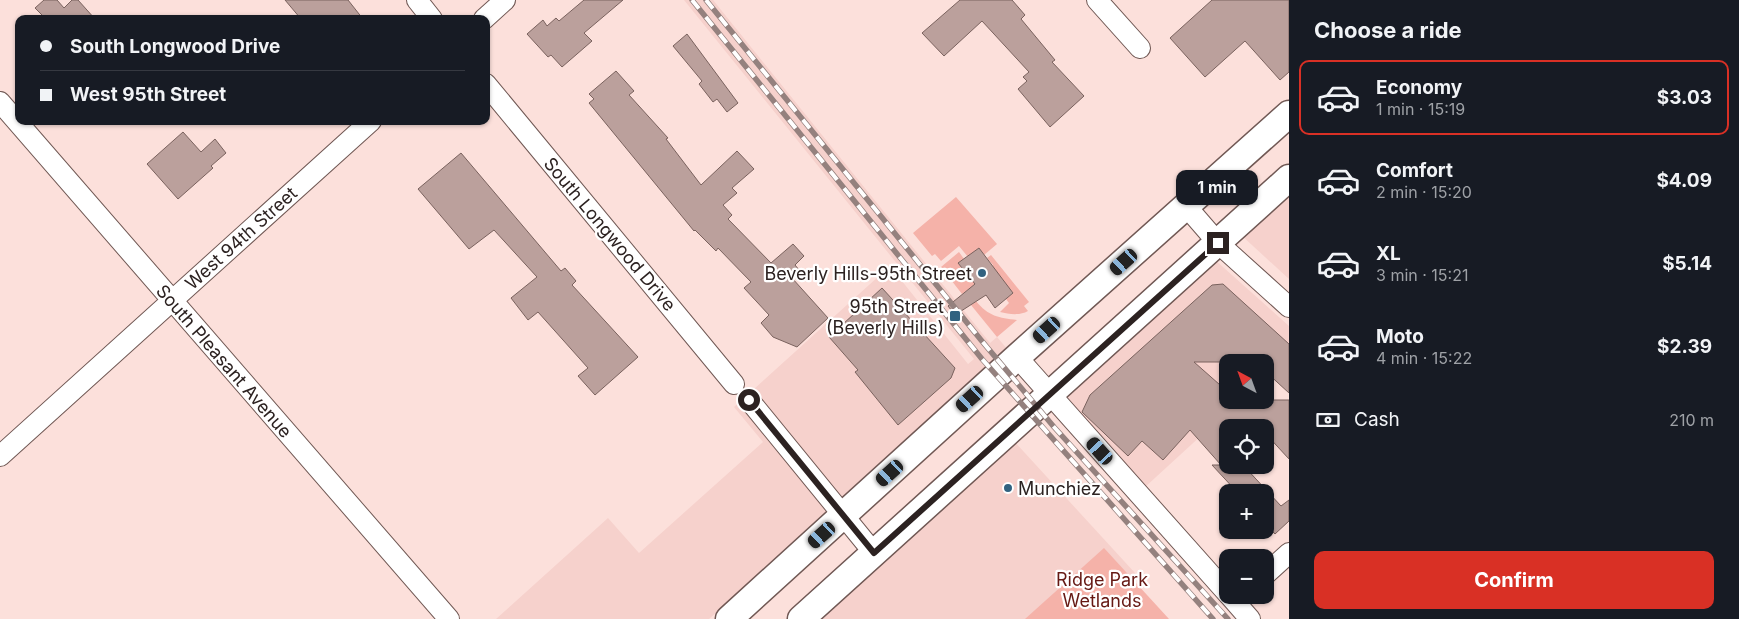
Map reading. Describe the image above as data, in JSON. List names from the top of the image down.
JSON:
{
  "streets": {
    "street": ["South Longwood Drive", "West 94th Street", "South Pleasant Avenue"]
  },
  "crossings": [
    ["West 94th Street", "South Pleasant Avenue"]
  ],
  "parks": ["Ridge Park Wetlands"],
  "places": {
    "other": ["Beverly Hills-95th Street", "Munchiez"],
    "transit": ["95th Street (Beverly Hills)"]
  },
  "north": "top left",
  "page": {
    "heading": "Choose a ride",
    "banner": ["South Longwood Drive", "West 95th Street"],
    "list": [
      {
        "name": "Economy",
        "note": "1 min · 15:19",
        "value": "$3.03"
      },
      {
        "name": "Comfort",
        "note": "2 min · 15:20",
        "value": "$4.09"
      },
      {
        "name": "XL",
        "note": "3 min · 15:21",
        "value": "$5.14"
      },
      {
        "name": "Moto",
        "note": "4 min · 15:22",
        "value": "$2.39"
      }
    ],
    "bubble": "1 min",
    "map_buttons": ["+", "−"],
    "pay": ["Cash", "210 m"],
    "buttons": "Confirm"
  }
}
